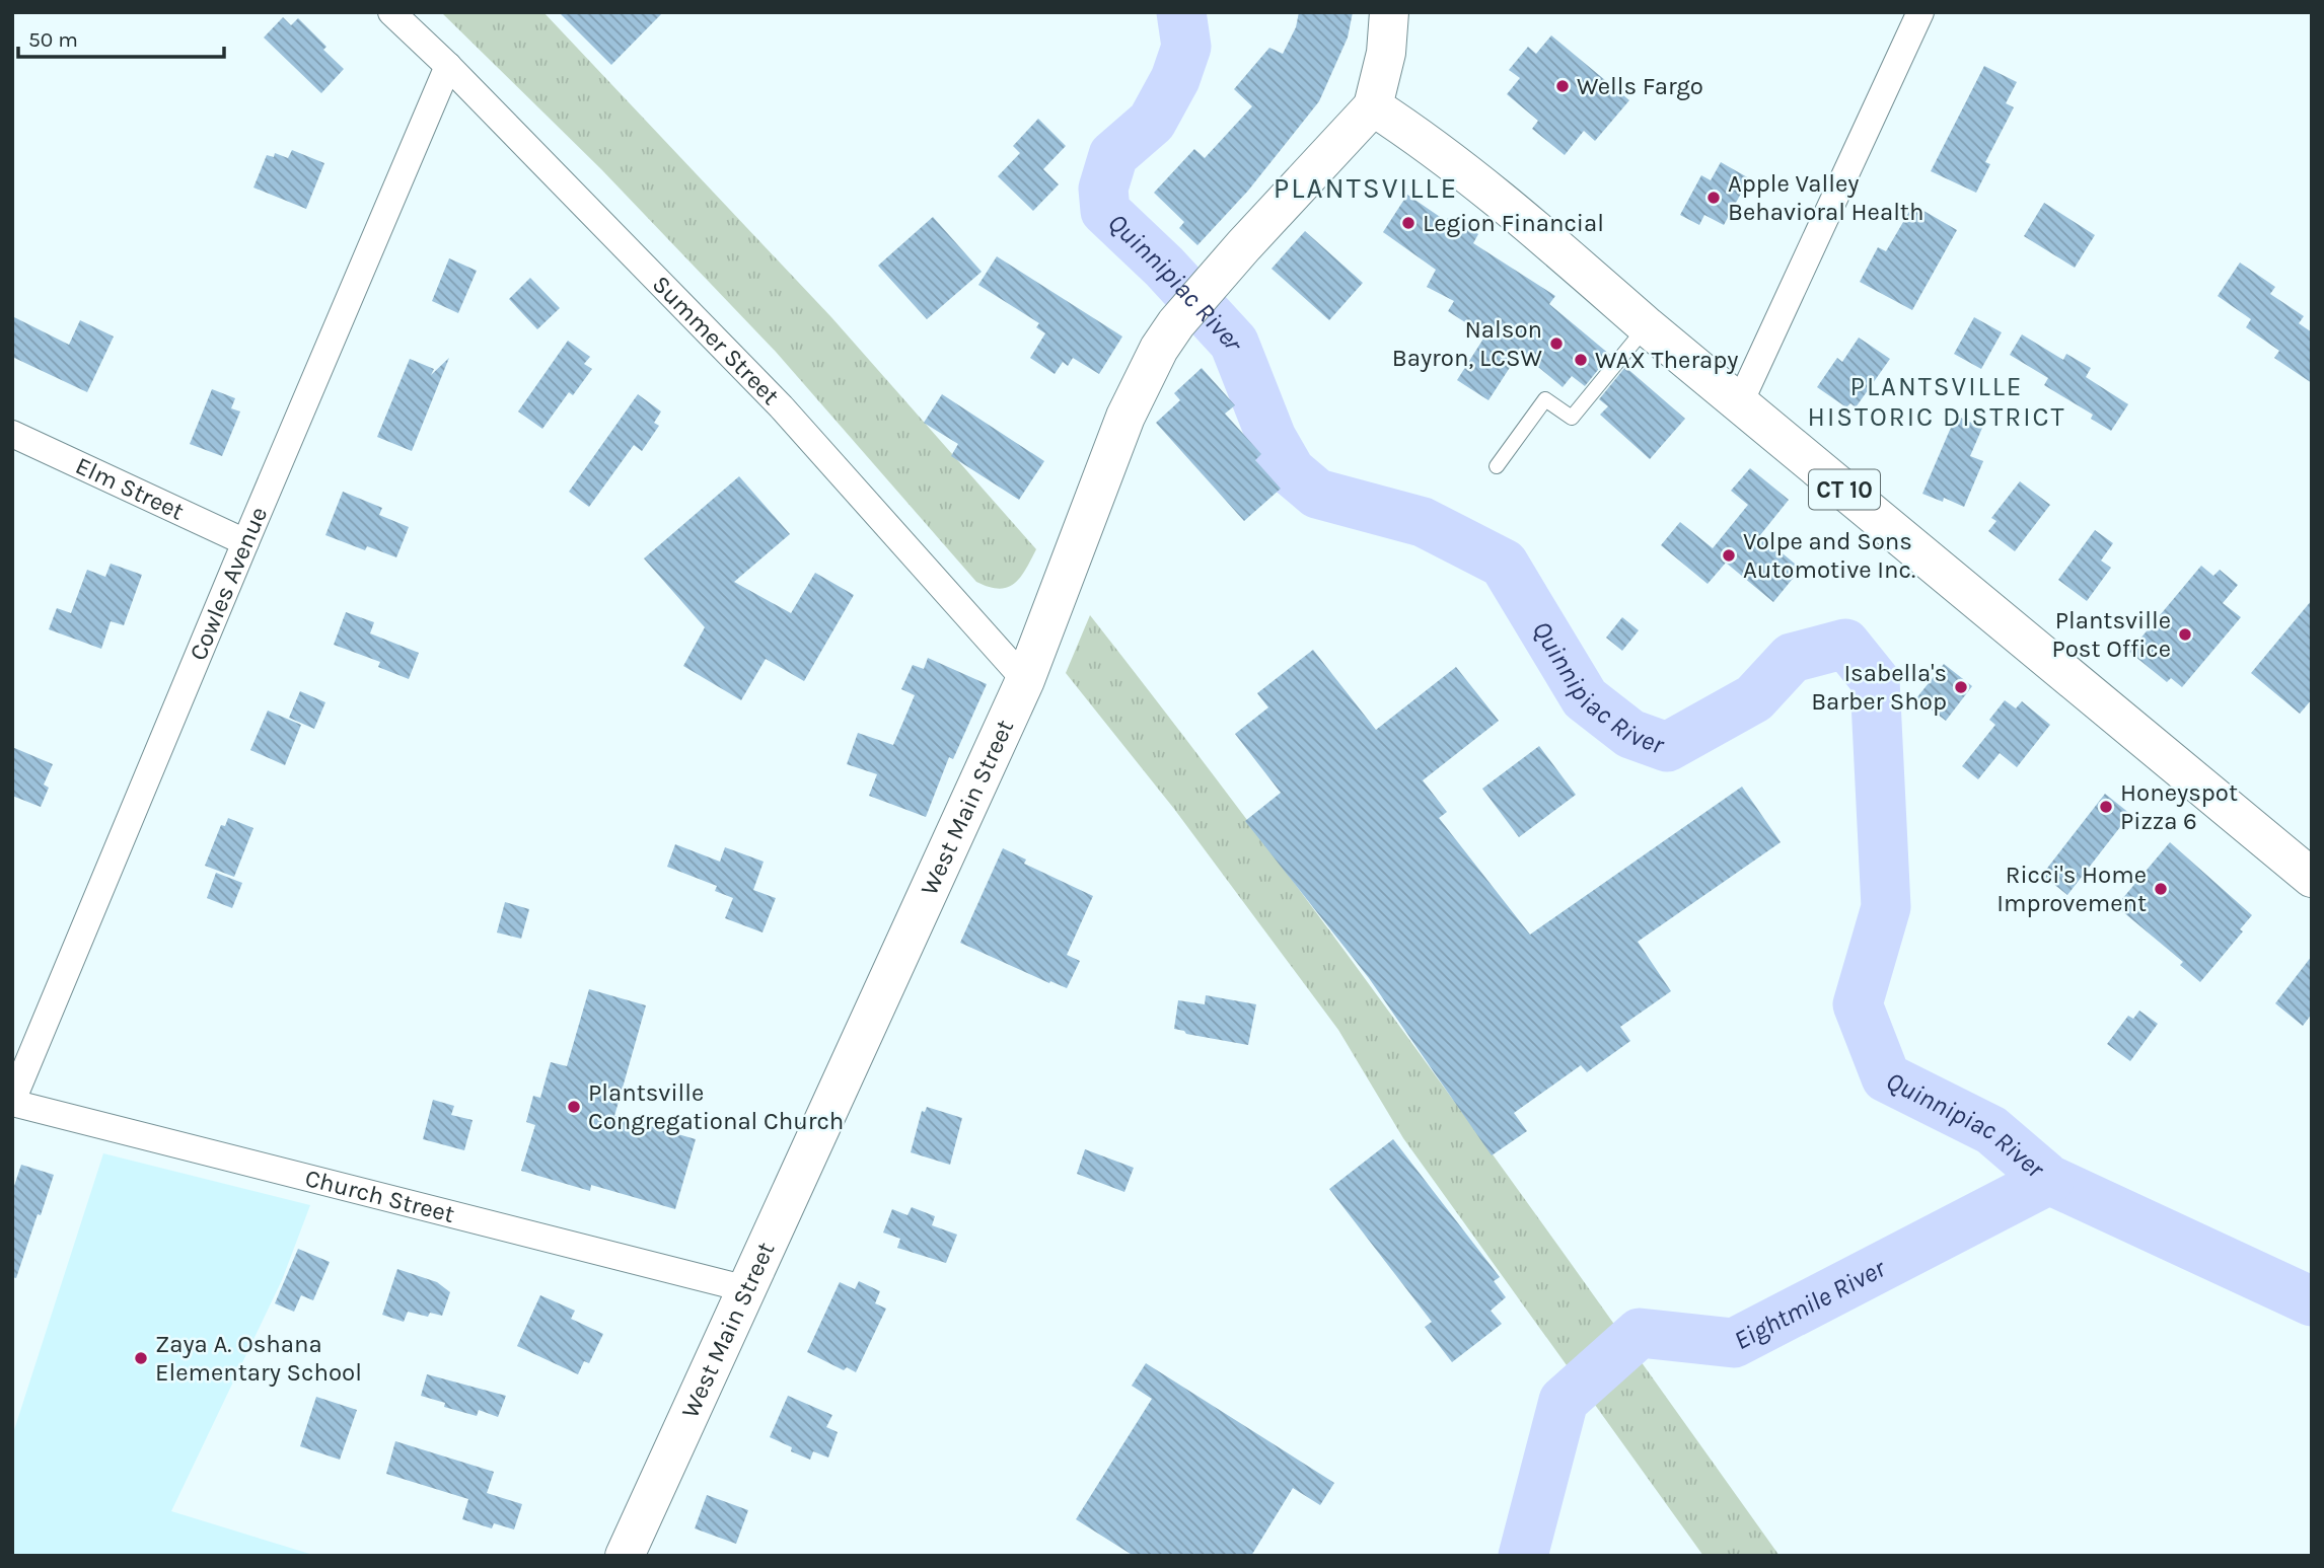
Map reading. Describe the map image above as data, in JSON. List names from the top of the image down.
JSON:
{
  "streets": {
    "main road": ["CT 10", "West Main Street"],
    "street": [
      "Summer Street",
      "Elm Street",
      "Cowles Avenue",
      "Church Street"
    ]
  },
  "crossings": [
    ["Summer Street", "Cowles Avenue"],
    ["Summer Street", "West Main Street"],
    ["Elm Street", "Cowles Avenue"],
    ["CT 10", "West Main Street"],
    ["Cowles Avenue", "Church Street"],
    ["West Main Street", "Church Street"]
  ],
  "districts": ["PLANTSVILLE", "PLANTSVILLE HISTORIC DISTRICT"],
  "water": ["Quinnipiac River", "Eightmile River"],
  "places": [
    "Wells Fargo",
    "Apple Valley Behavioral Health",
    "Legion Financial",
    "Nalson Bayron, LCSW",
    "WAX Therapy",
    "Volpe and Sons Automotive Inc.",
    "Plantsville Post Office",
    "Isabella's Barber Shop",
    "Honeyspot Pizza 6",
    "Ricci's Home Improvement",
    "Plantsville Congregational Church",
    "Zaya A. Oshana Elementary School"
  ],
  "scale_bar": "50 m"
}
